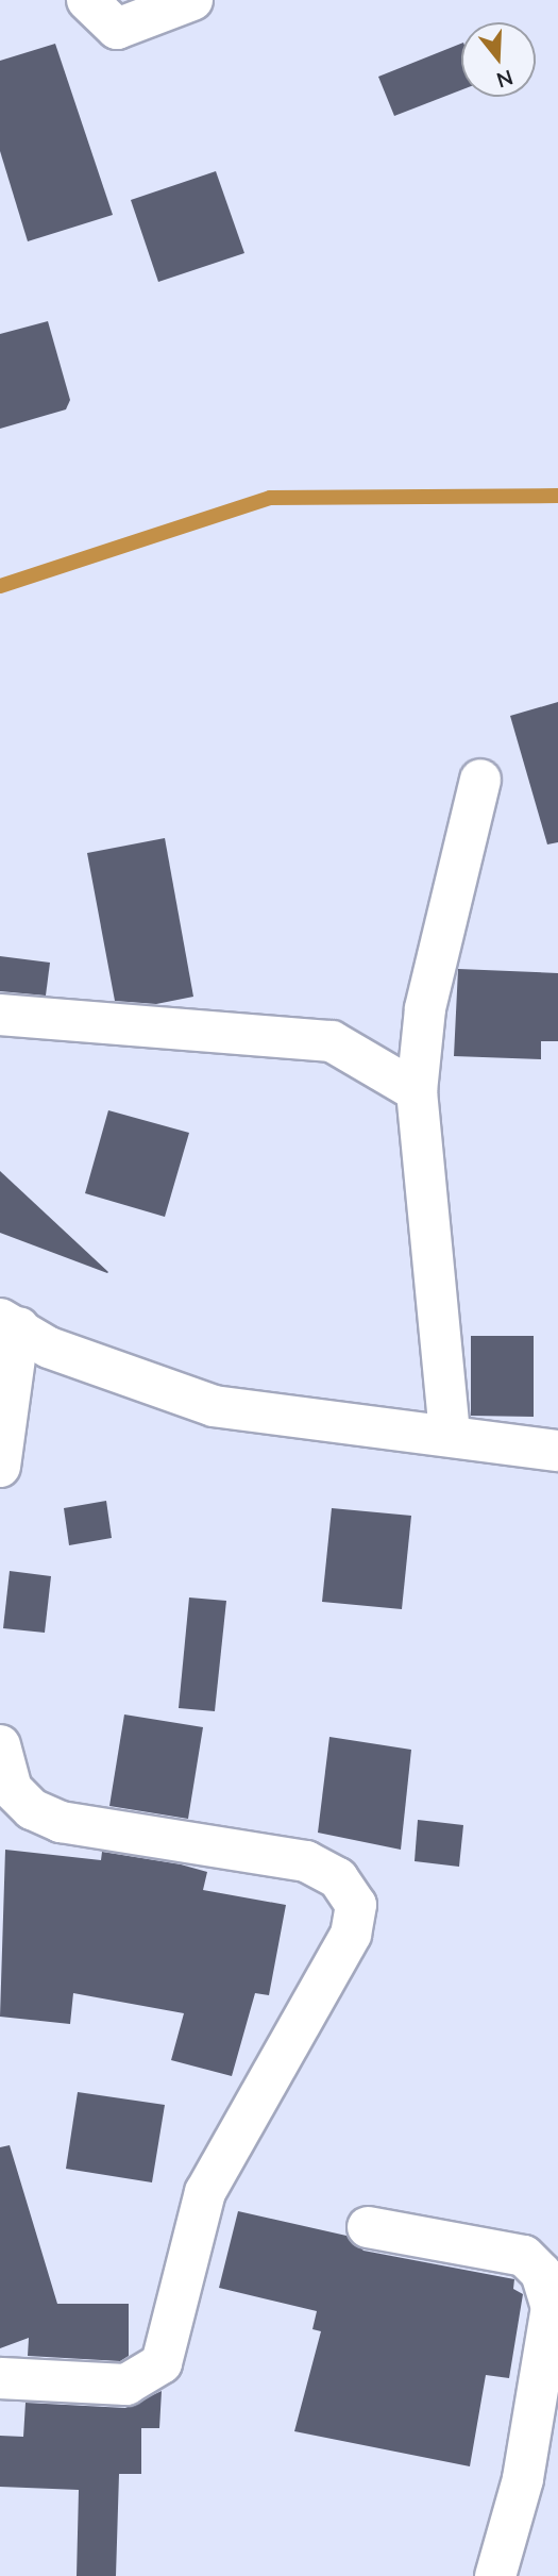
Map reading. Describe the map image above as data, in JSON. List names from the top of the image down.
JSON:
{
  "north": "bottom"
}
